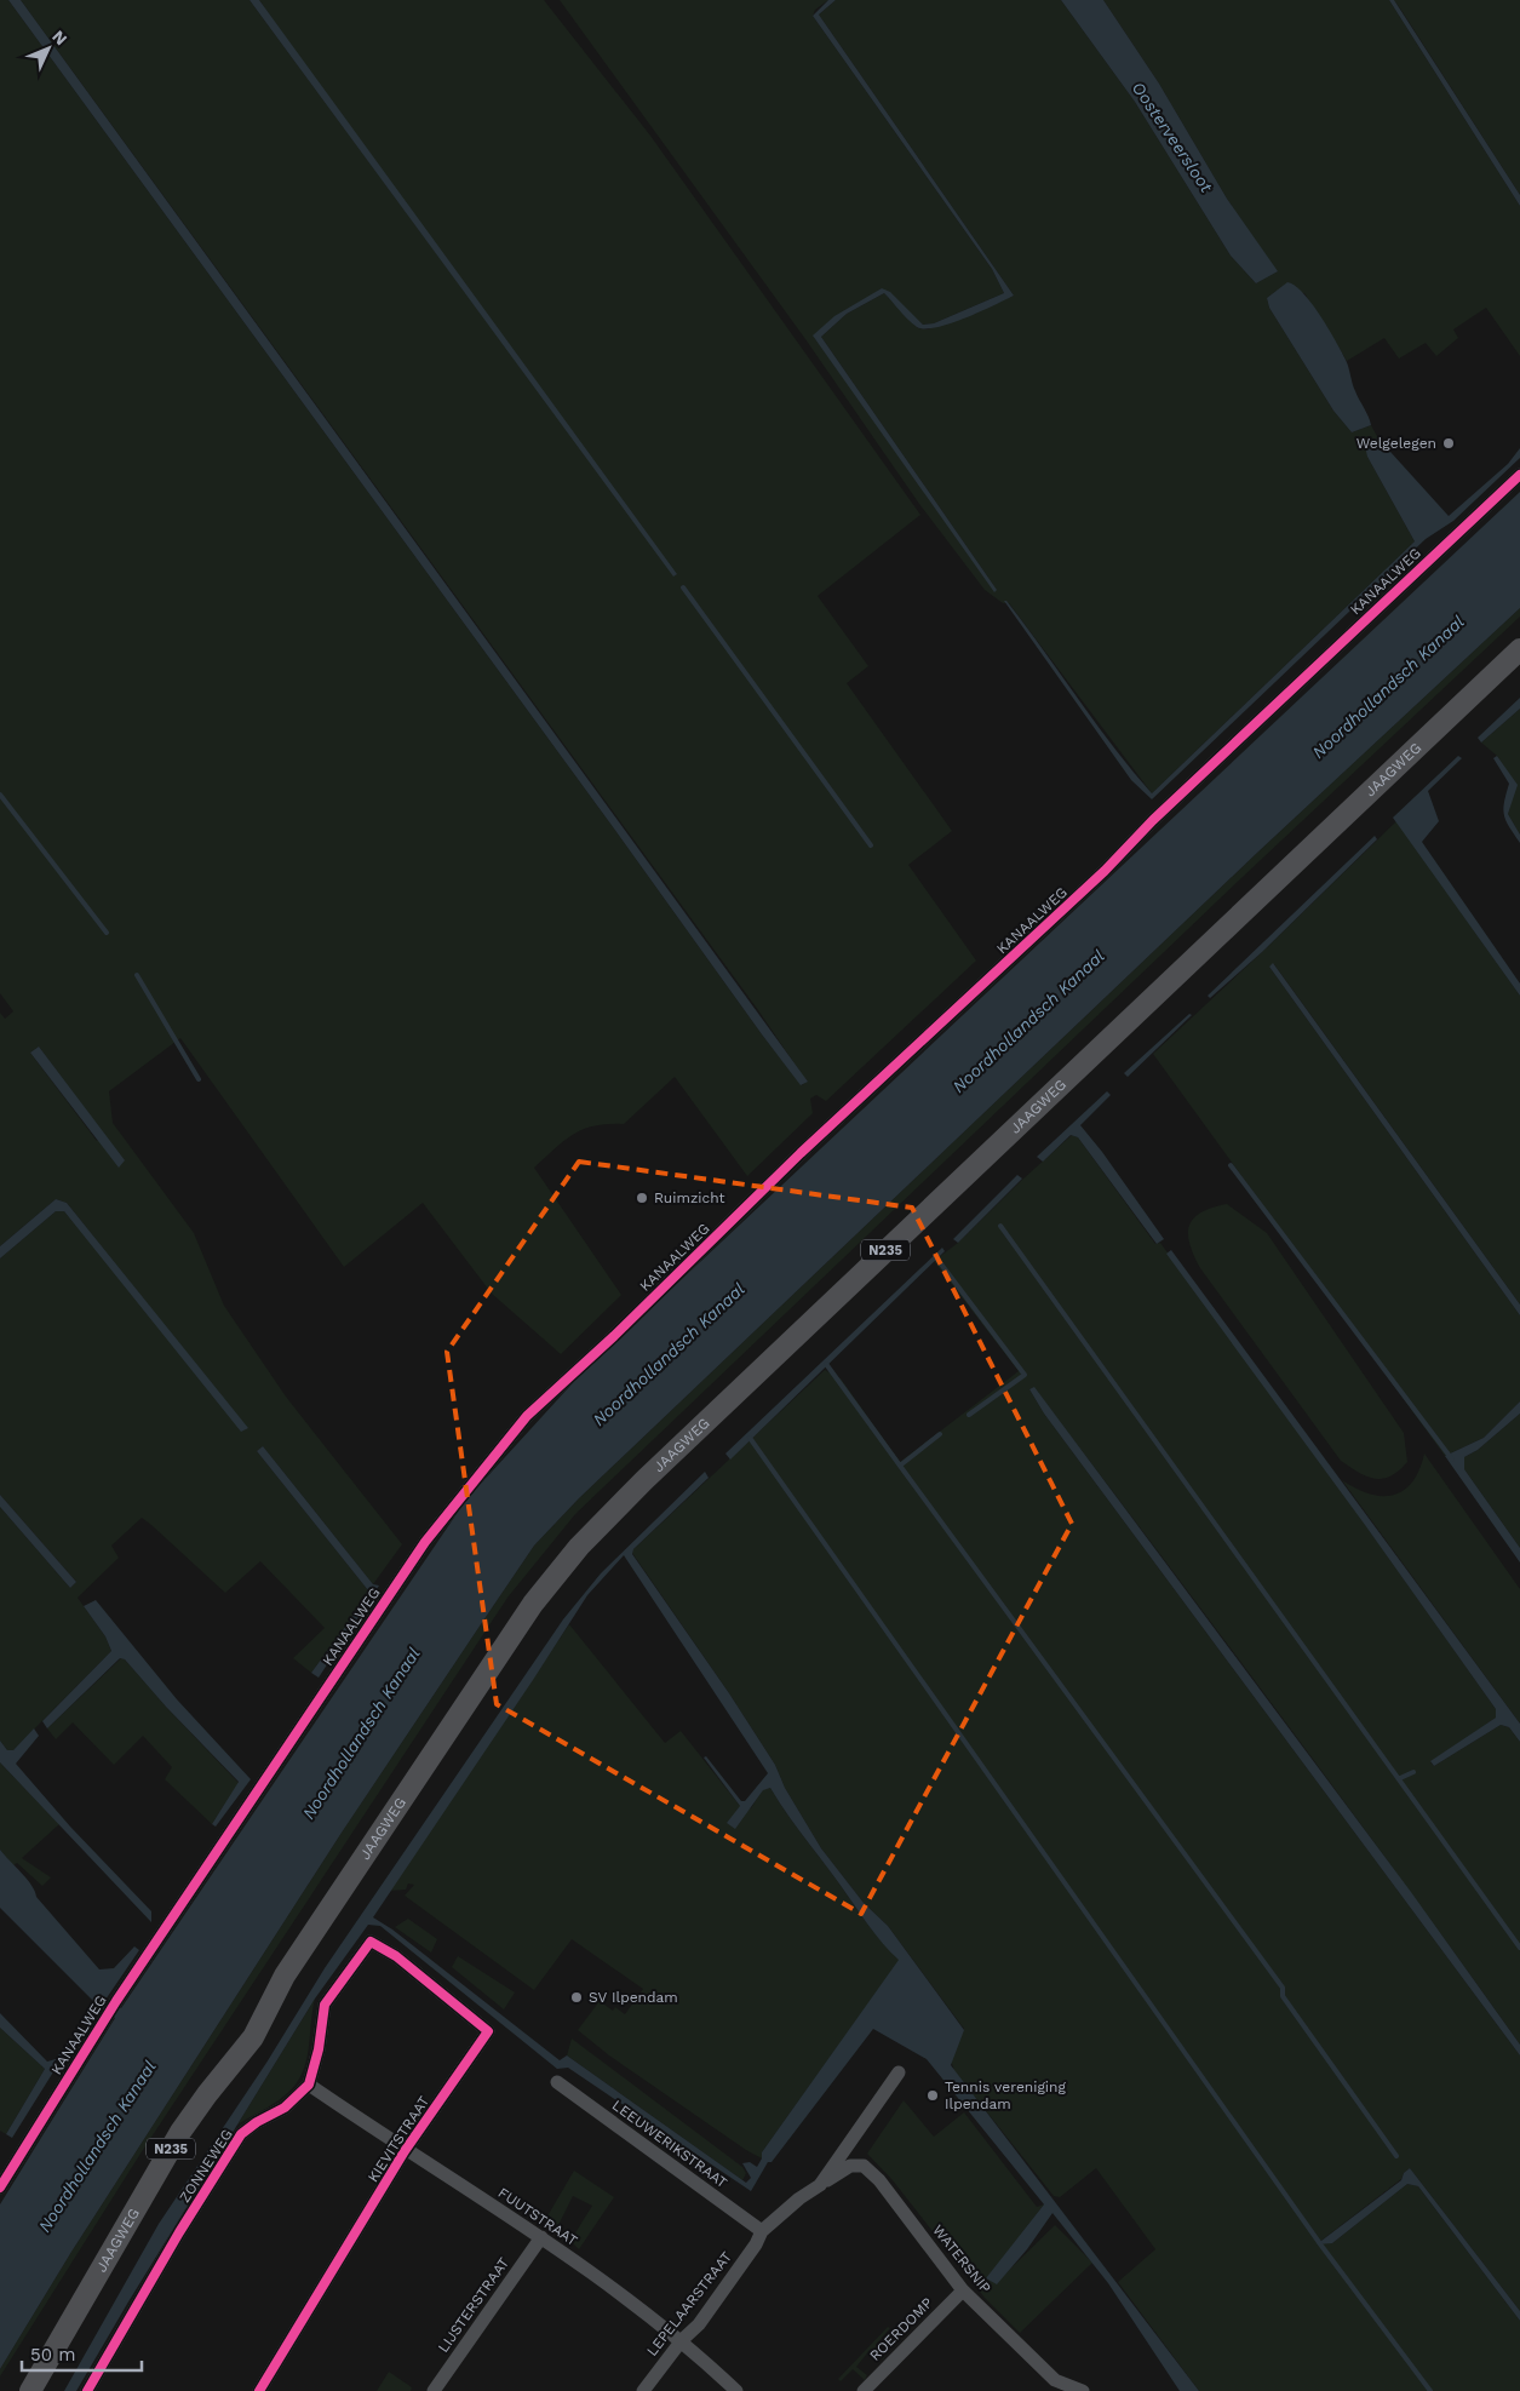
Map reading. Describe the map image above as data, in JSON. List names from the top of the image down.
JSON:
{
  "streets": {
    "main road": ["JAAGWEG", "N235"],
    "street": [
      "KANAALWEG",
      "KIEVITSTRAAT",
      "LEEUWERIKSTRAAT",
      "ZONNEWEG",
      "FUUTSTRAAT",
      "WATERSNIP",
      "LEPELAARSTRAAT",
      "LIJSTERSTRAAT",
      "ROERDOMP"
    ]
  },
  "crossings": [
    ["KIEVITSTRAAT", "ZONNEWEG"],
    ["KIEVITSTRAAT", "FUUTSTRAAT"],
    ["LEEUWERIKSTRAAT", "LEPELAARSTRAAT"],
    ["ZONNEWEG", "FUUTSTRAAT"],
    ["FUUTSTRAAT", "LEPELAARSTRAAT"],
    ["FUUTSTRAAT", "LIJSTERSTRAAT"],
    ["WATERSNIP", "LEPELAARSTRAAT"],
    ["WATERSNIP", "ROERDOMP"]
  ],
  "water": ["Oosterveersloot", "Noordhollandsch Kanaal"],
  "places": [
    "Welgelegen",
    "Ruimzicht",
    "SV Ilpendam",
    "Tennis vereniging Ilpendam"
  ],
  "scale_bar": "50 m",
  "north": "top right"
}
